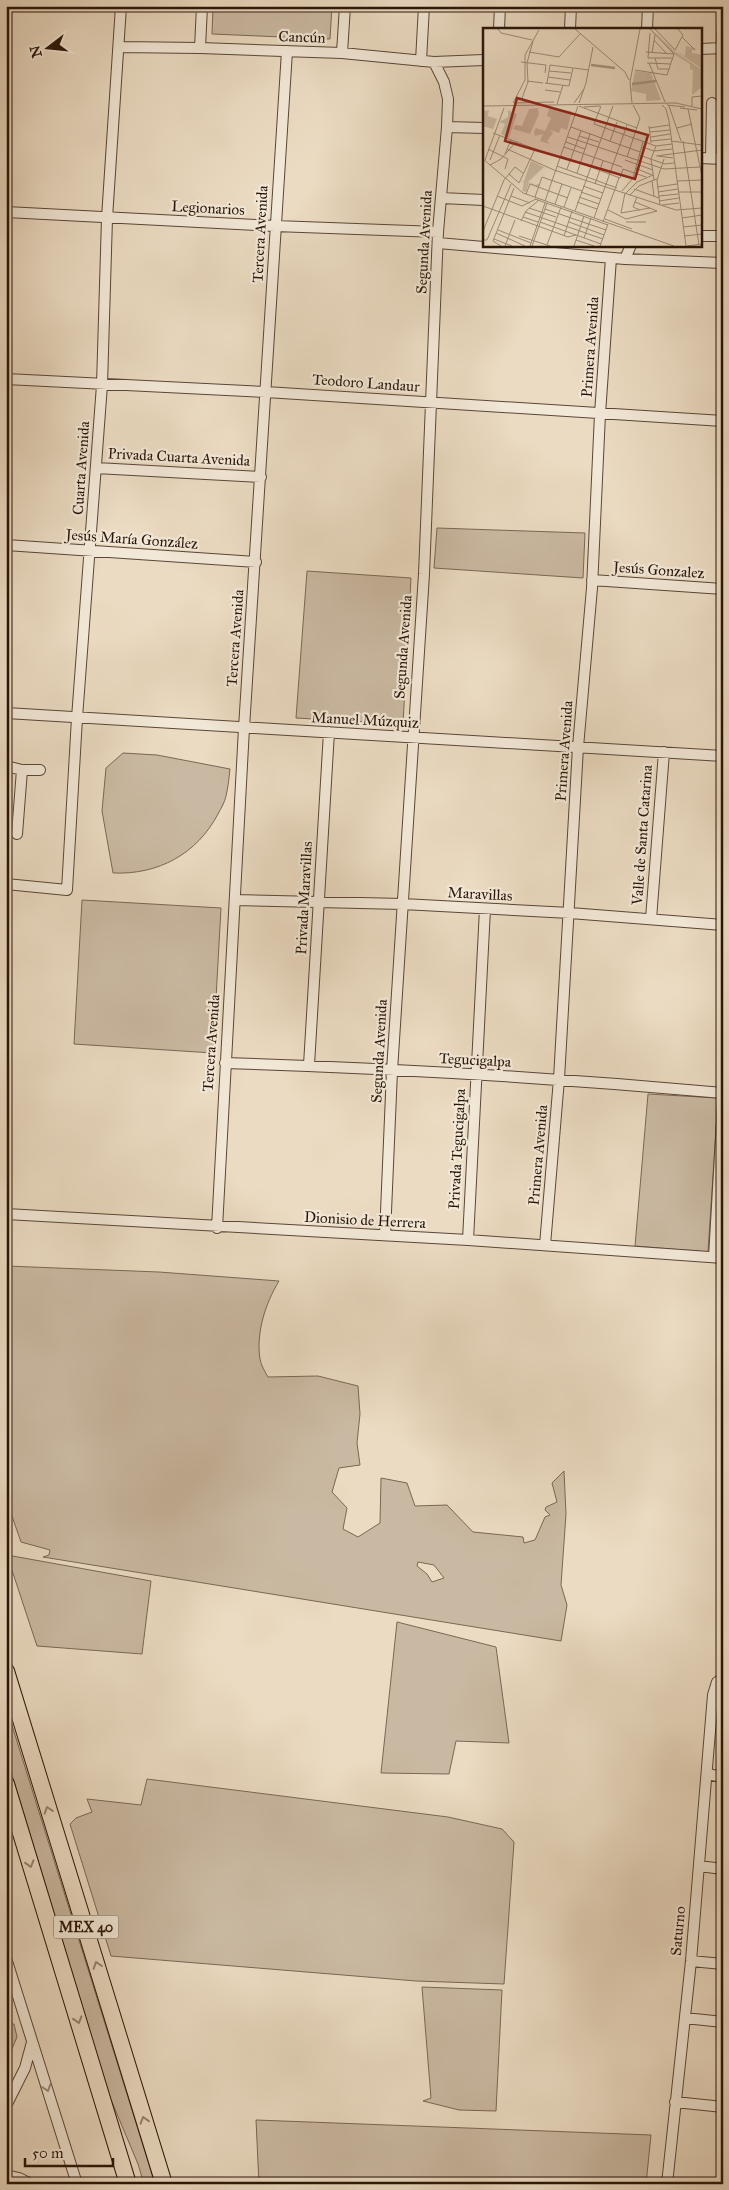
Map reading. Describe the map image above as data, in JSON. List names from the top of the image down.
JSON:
{
  "streets": {
    "main road": ["MEX 40"],
    "street": [
      "Cancún",
      "Legionarios",
      "Tercera Avenida",
      "Segunda Avenida",
      "Primera Avenida",
      "Teodoro Landaur",
      "Privada Cuarta Avenida",
      "Cuarta Avenida",
      "Jesús María González",
      "Jesús Gonzalez",
      "Manuel Múzquiz",
      "Valle de Santa Catarina",
      "Maravillas",
      "Privada Maravillas",
      "Tegucigalpa",
      "Privada Tegucigalpa",
      "Dionisio de Herrera",
      "Saturno"
    ]
  },
  "crossings": [
    ["Cancún", "Tercera Avenida"],
    ["Cancún", "Segunda Avenida"],
    ["Cancún", "Cuarta Avenida"],
    ["Legionarios", "Tercera Avenida"],
    ["Legionarios", "Segunda Avenida"],
    ["Legionarios", "Cuarta Avenida"],
    ["Tercera Avenida", "Teodoro Landaur"],
    ["Tercera Avenida", "Privada Cuarta Avenida"],
    ["Tercera Avenida", "Jesús María González"],
    ["Tercera Avenida", "Manuel Múzquiz"],
    ["Tercera Avenida", "Maravillas"],
    ["Tercera Avenida", "Tegucigalpa"],
    ["Tercera Avenida", "Dionisio de Herrera"],
    ["Segunda Avenida", "Teodoro Landaur"],
    ["Segunda Avenida", "Manuel Múzquiz"],
    ["Segunda Avenida", "Maravillas"],
    ["Segunda Avenida", "Tegucigalpa"],
    ["Segunda Avenida", "Dionisio de Herrera"],
    ["Primera Avenida", "Teodoro Landaur"],
    ["Primera Avenida", "Jesús Gonzalez"],
    ["Primera Avenida", "Manuel Múzquiz"],
    ["Primera Avenida", "Maravillas"],
    ["Primera Avenida", "Tegucigalpa"],
    ["Primera Avenida", "Dionisio de Herrera"],
    ["Teodoro Landaur", "Cuarta Avenida"],
    ["Privada Cuarta Avenida", "Cuarta Avenida"],
    ["Cuarta Avenida", "Jesús María González"],
    ["Cuarta Avenida", "Manuel Múzquiz"],
    ["Manuel Múzquiz", "Valle de Santa Catarina"],
    ["Manuel Múzquiz", "Privada Maravillas"],
    ["Valle de Santa Catarina", "Maravillas"],
    ["Maravillas", "Privada Maravillas"],
    ["Maravillas", "Privada Tegucigalpa"],
    ["Privada Maravillas", "Tegucigalpa"],
    ["Tegucigalpa", "Privada Tegucigalpa"],
    ["Privada Tegucigalpa", "Dionisio de Herrera"]
  ],
  "scale_bar": "50 m",
  "north": "left"
}
